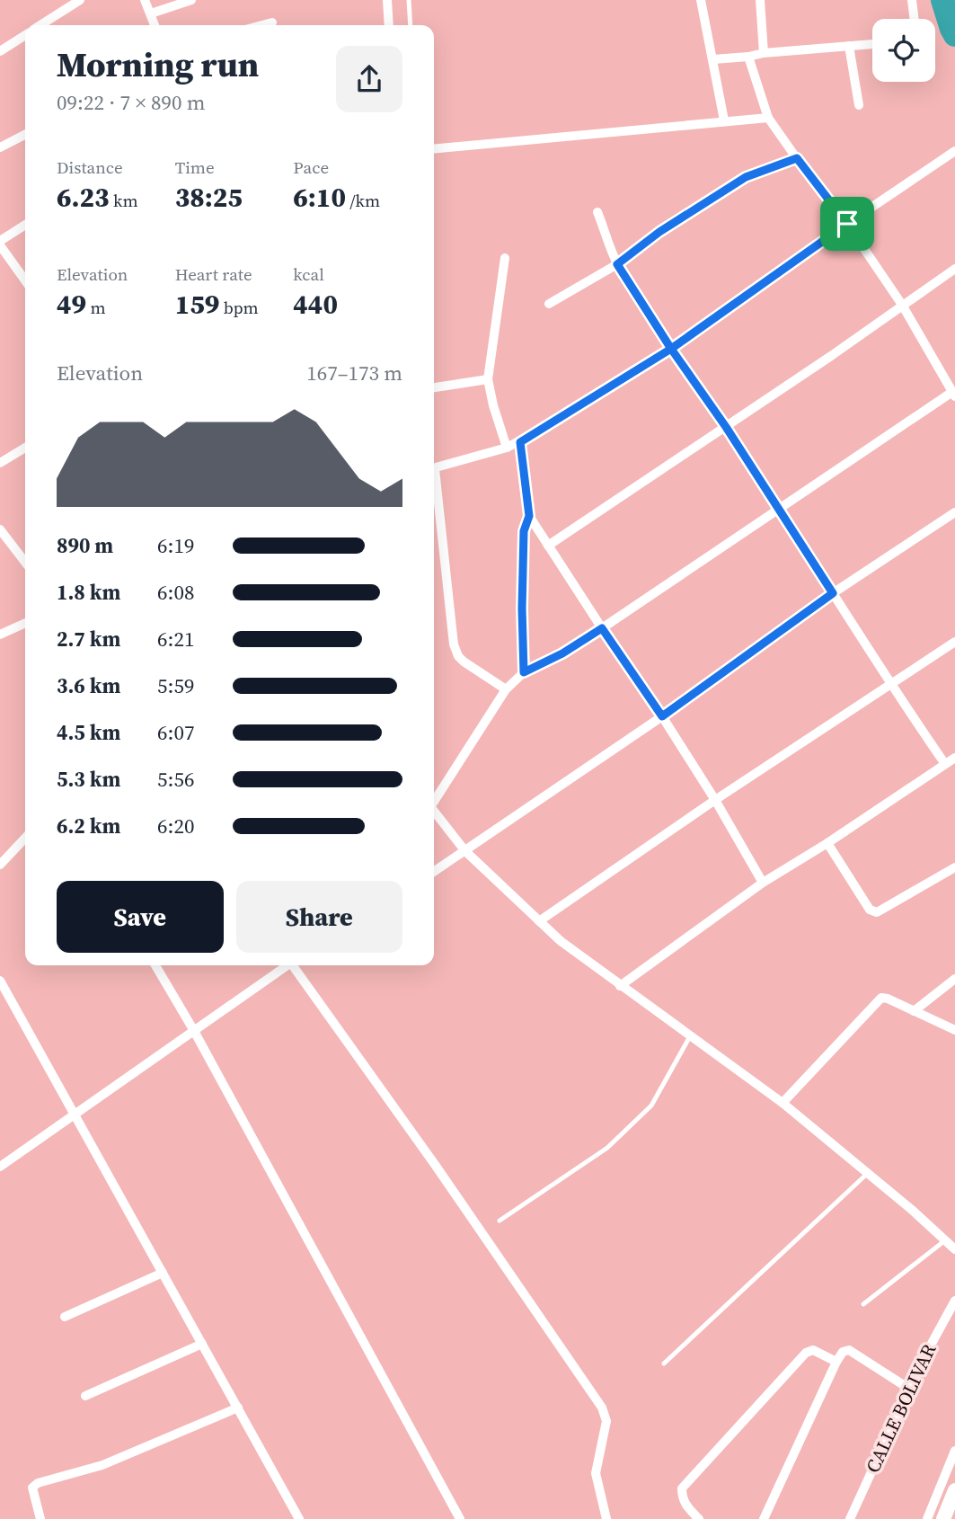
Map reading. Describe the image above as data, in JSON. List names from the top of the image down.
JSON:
{
  "streets": {
    "street": ["CALLE BOLIVAR"]
  },
  "page": {
    "heading": ["Morning run", "09:22 · 7 × 890 m"],
    "stats": [
      ["Distance", "6.23 km"],
      ["Time", "38:25"],
      ["Pace", "6:10 /km"],
      ["Elevation", "49 m"],
      ["Heart rate", "159 bpm"],
      ["kcal", "440"]
    ],
    "chart": ["Elevation", "167–173 m"],
    "list": [
      {
        "name": "890 m",
        "note": "6:19"
      },
      {
        "name": "1.8 km",
        "note": "6:08"
      },
      {
        "name": "2.7 km",
        "note": "6:21"
      },
      {
        "name": "3.6 km",
        "note": "5:59"
      },
      {
        "name": "4.5 km",
        "note": "6:07"
      },
      {
        "name": "5.3 km",
        "note": "5:56"
      },
      {
        "name": "6.2 km",
        "note": "6:20"
      }
    ],
    "buttons": ["Save", "Share"]
  }
}
